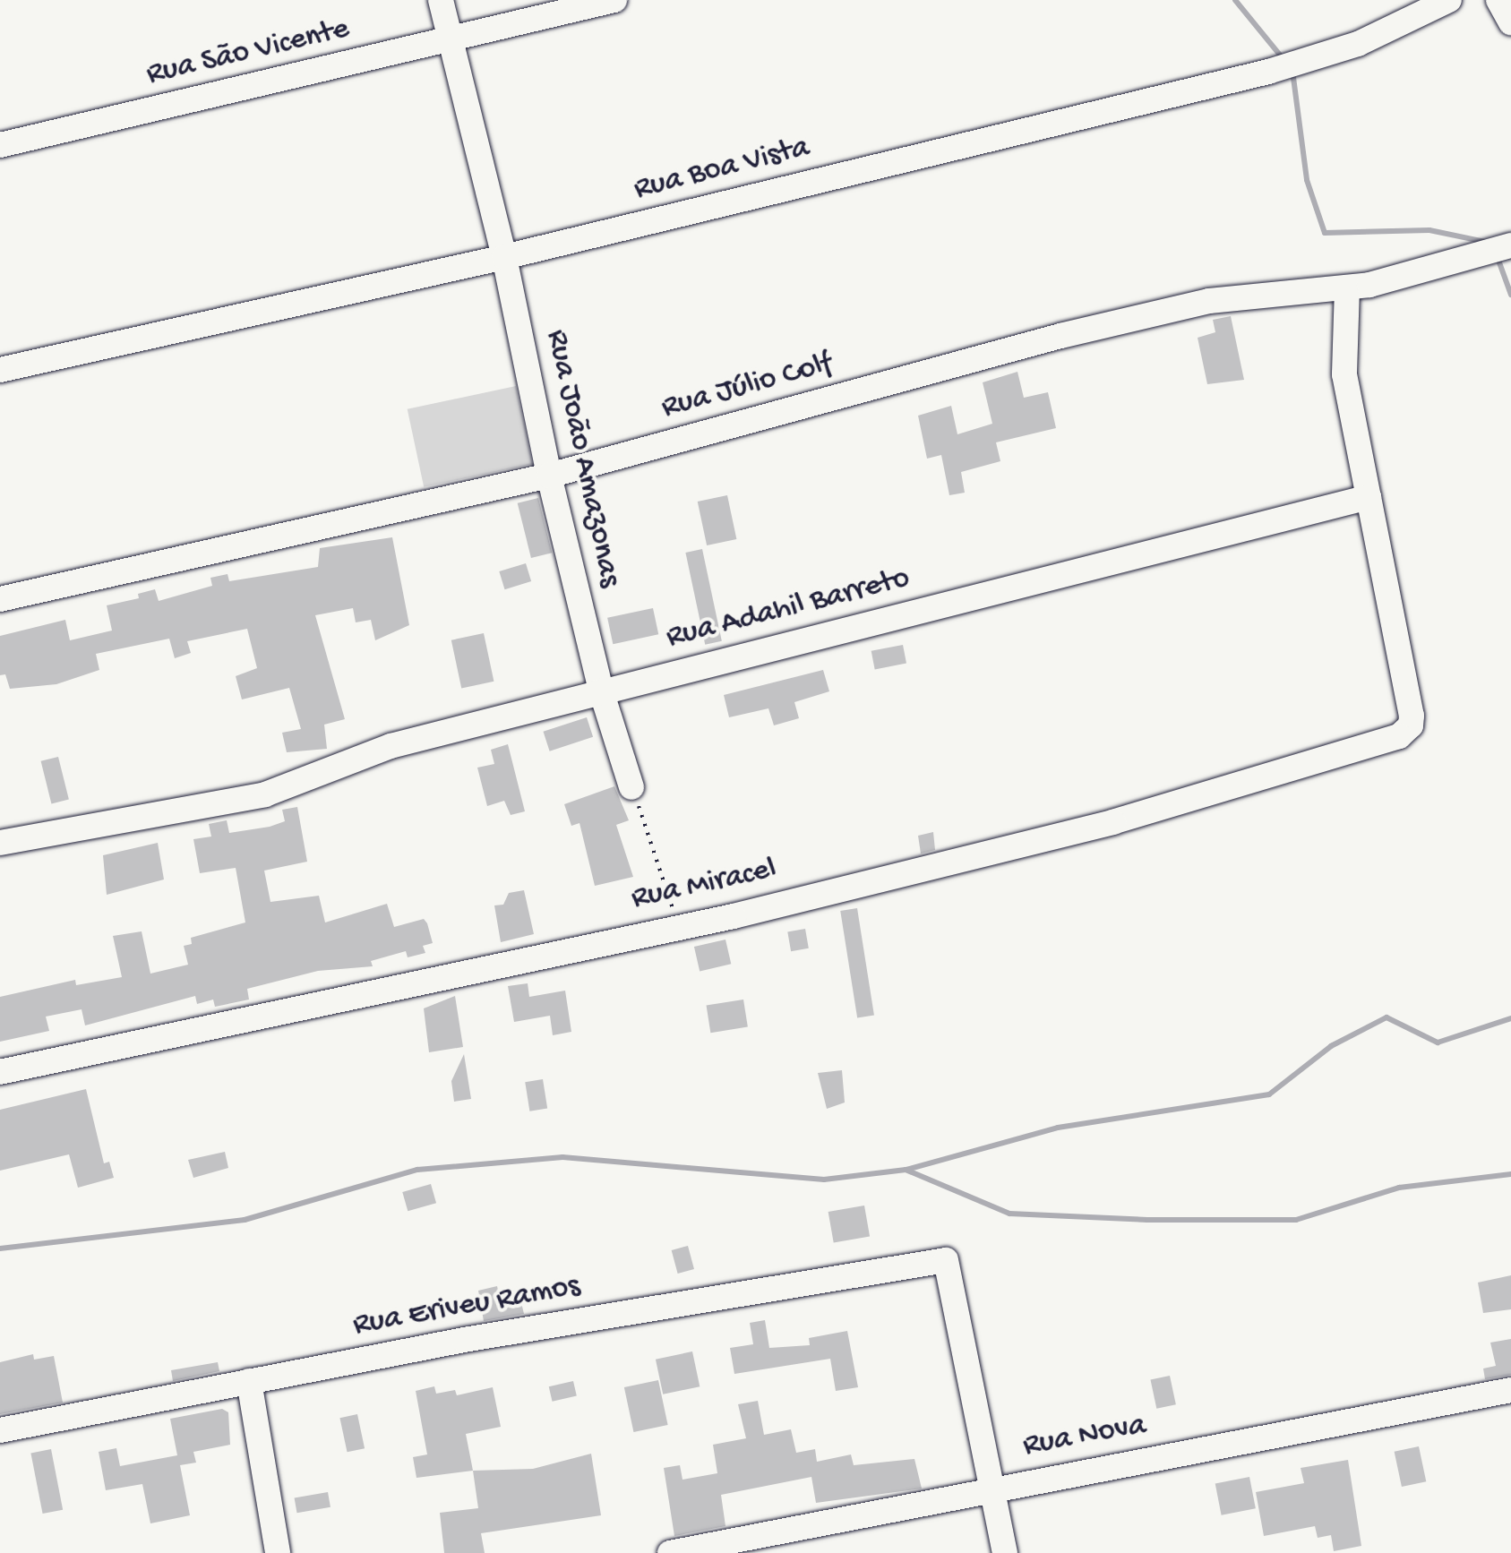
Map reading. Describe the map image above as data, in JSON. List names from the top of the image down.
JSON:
{
  "streets": {
    "street": [
      "Rua São Vicente",
      "Rua Boa Vista",
      "Rua Júlio Colf",
      "Rua João Amazonas",
      "Rua Adahil Barreto",
      "Rua Miracel",
      "Rua Eriveu Ramos",
      "Rua Nova"
    ]
  },
  "crossings": [
    ["Rua São Vicente", "Rua João Amazonas"],
    ["Rua Boa Vista", "Rua João Amazonas"],
    ["Rua Júlio Colf", "Rua João Amazonas"],
    ["Rua João Amazonas", "Rua Adahil Barreto"],
    ["Rua Adahil Barreto", "Rua Miracel"],
    ["Rua Eriveu Ramos", "Rua Nova"]
  ]
}
